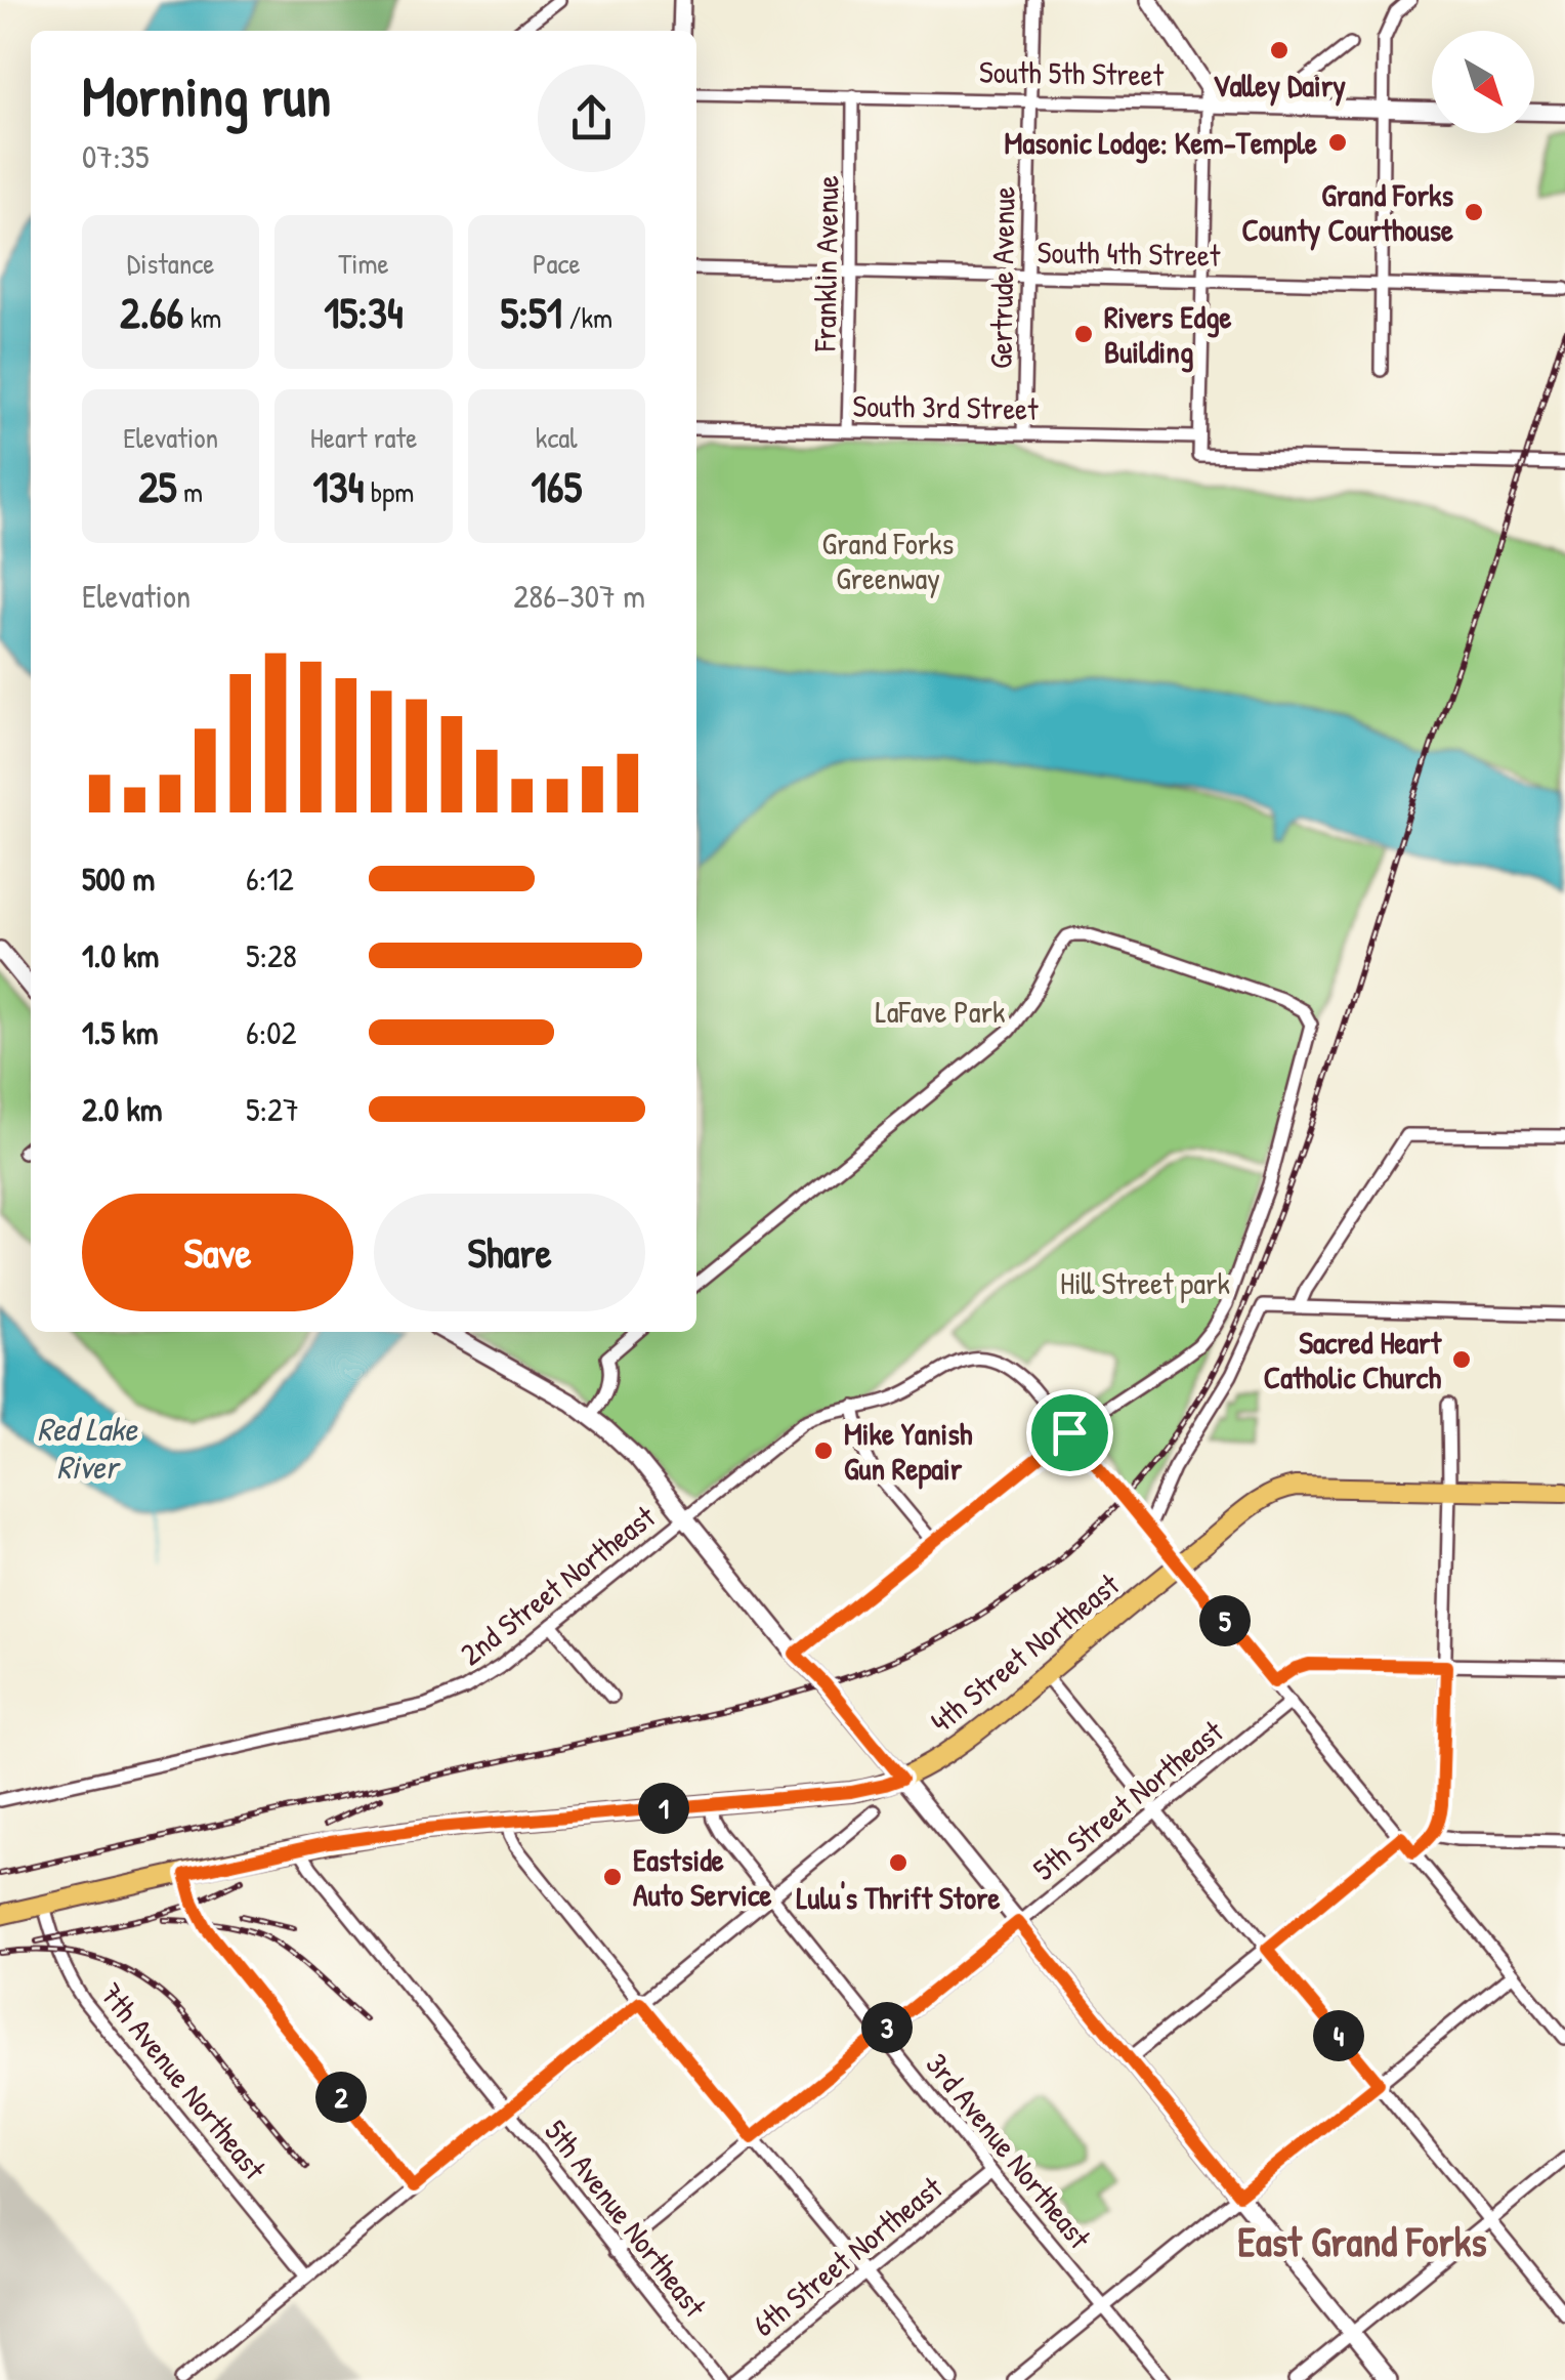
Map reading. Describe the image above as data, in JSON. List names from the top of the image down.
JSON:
{
  "streets": {
    "main road": ["4th Street Northeast"],
    "street": [
      "South 5th Street",
      "South 4th Street",
      "Franklin Avenue",
      "Gertrude Avenue",
      "South 3rd Street",
      "2nd Street Northeast",
      "5th Street Northeast",
      "7th Avenue Northeast",
      "3rd Avenue Northeast",
      "5th Avenue Northeast",
      "6th Street Northeast"
    ]
  },
  "crossings": [
    ["South 5th Street", "Franklin Avenue"],
    ["South 5th Street", "Gertrude Avenue"],
    ["South 4th Street", "Franklin Avenue"],
    ["South 4th Street", "Gertrude Avenue"],
    ["Franklin Avenue", "South 3rd Street"],
    ["Gertrude Avenue", "South 3rd Street"],
    ["4th Street Northeast", "7th Avenue Northeast"],
    ["4th Street Northeast", "3rd Avenue Northeast"],
    ["4th Street Northeast", "5th Avenue Northeast"],
    ["5th Street Northeast", "3rd Avenue Northeast"],
    ["5th Street Northeast", "5th Avenue Northeast"],
    ["3rd Avenue Northeast", "6th Street Northeast"]
  ],
  "districts": ["East Grand Forks"],
  "water": ["Red Lake River"],
  "parks": ["Grand Forks Greenway", "LaFave Park", "Hill Street park"],
  "places": [
    "Valley Dairy",
    "Masonic Lodge: Kem-Temple",
    "Grand Forks County Courthouse",
    "Rivers Edge Building",
    "Sacred Heart Catholic Church",
    "Mike Yanish Gun Repair",
    "Lulu's Thrift Store",
    "Eastside Auto Service"
  ],
  "north": "bottom right",
  "page": {
    "heading": ["Morning run", "07:35"],
    "stats": [
      ["Distance", "2.66 km"],
      ["Time", "15:34"],
      ["Pace", "5:51 /km"],
      ["Elevation", "25 m"],
      ["Heart rate", "134 bpm"],
      ["kcal", "165"]
    ],
    "chart": ["Elevation", "286–307 m"],
    "list": [
      {
        "name": "500 m",
        "note": "6:12"
      },
      {
        "name": "1.0 km",
        "note": "5:28"
      },
      {
        "name": "1.5 km",
        "note": "6:02"
      },
      {
        "name": "2.0 km",
        "note": "5:27"
      }
    ],
    "buttons": ["Save", "Share"],
    "pins": [
      "5",
      "1",
      "3",
      "4",
      "2"
    ]
  }
}
